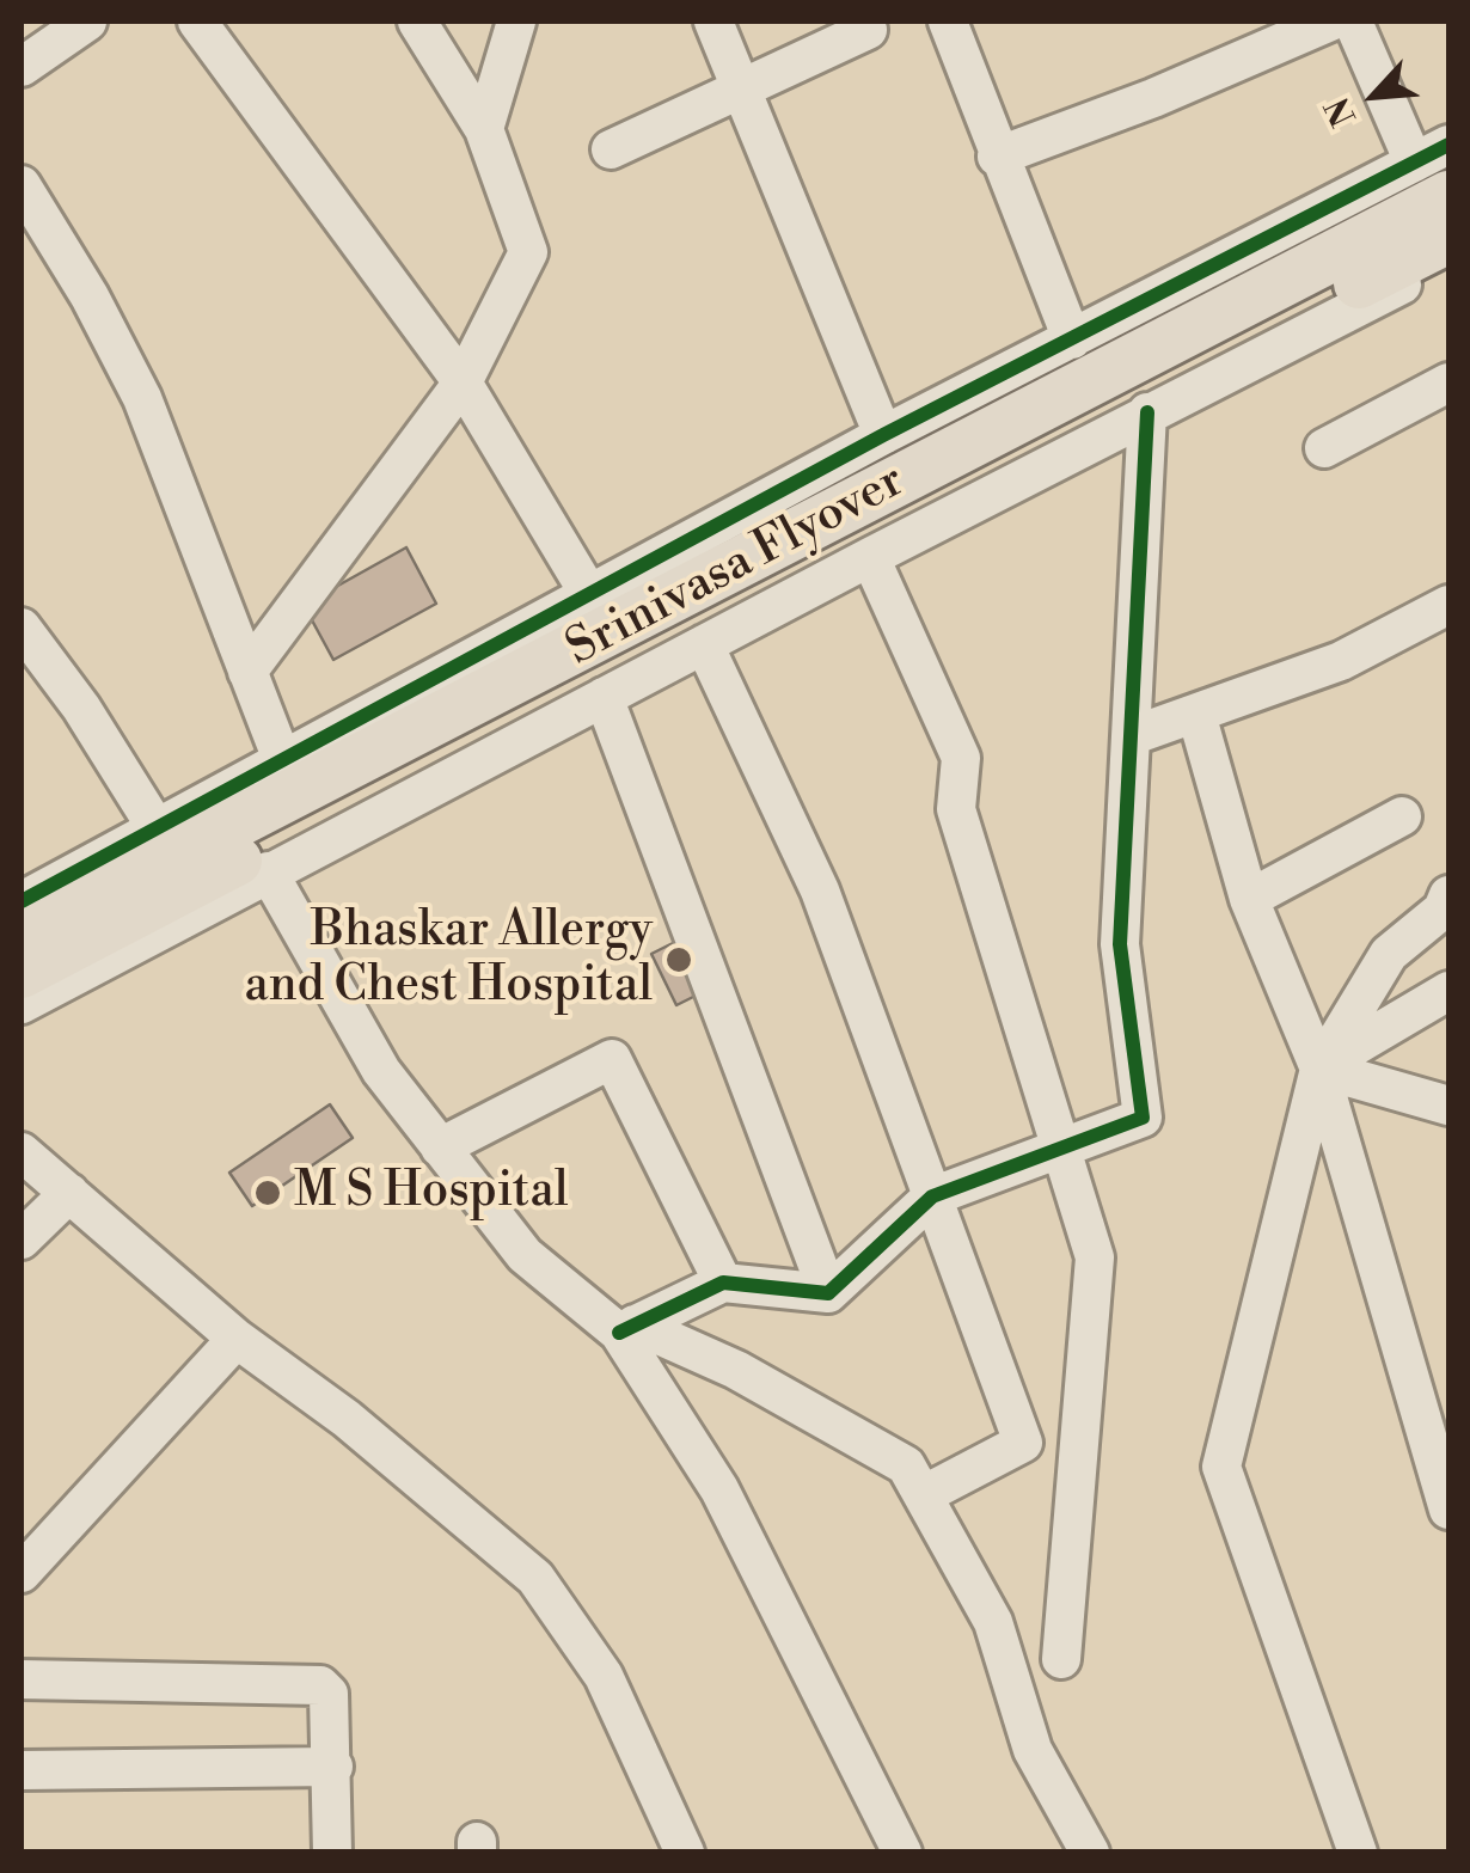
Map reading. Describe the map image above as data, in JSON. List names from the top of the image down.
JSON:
{
  "streets": {
    "main road": ["Srinivasa Flyover"]
  },
  "places": ["Bhaskar Allergy and Chest Hospital", "M S Hospital"],
  "north": "bottom left"
}
